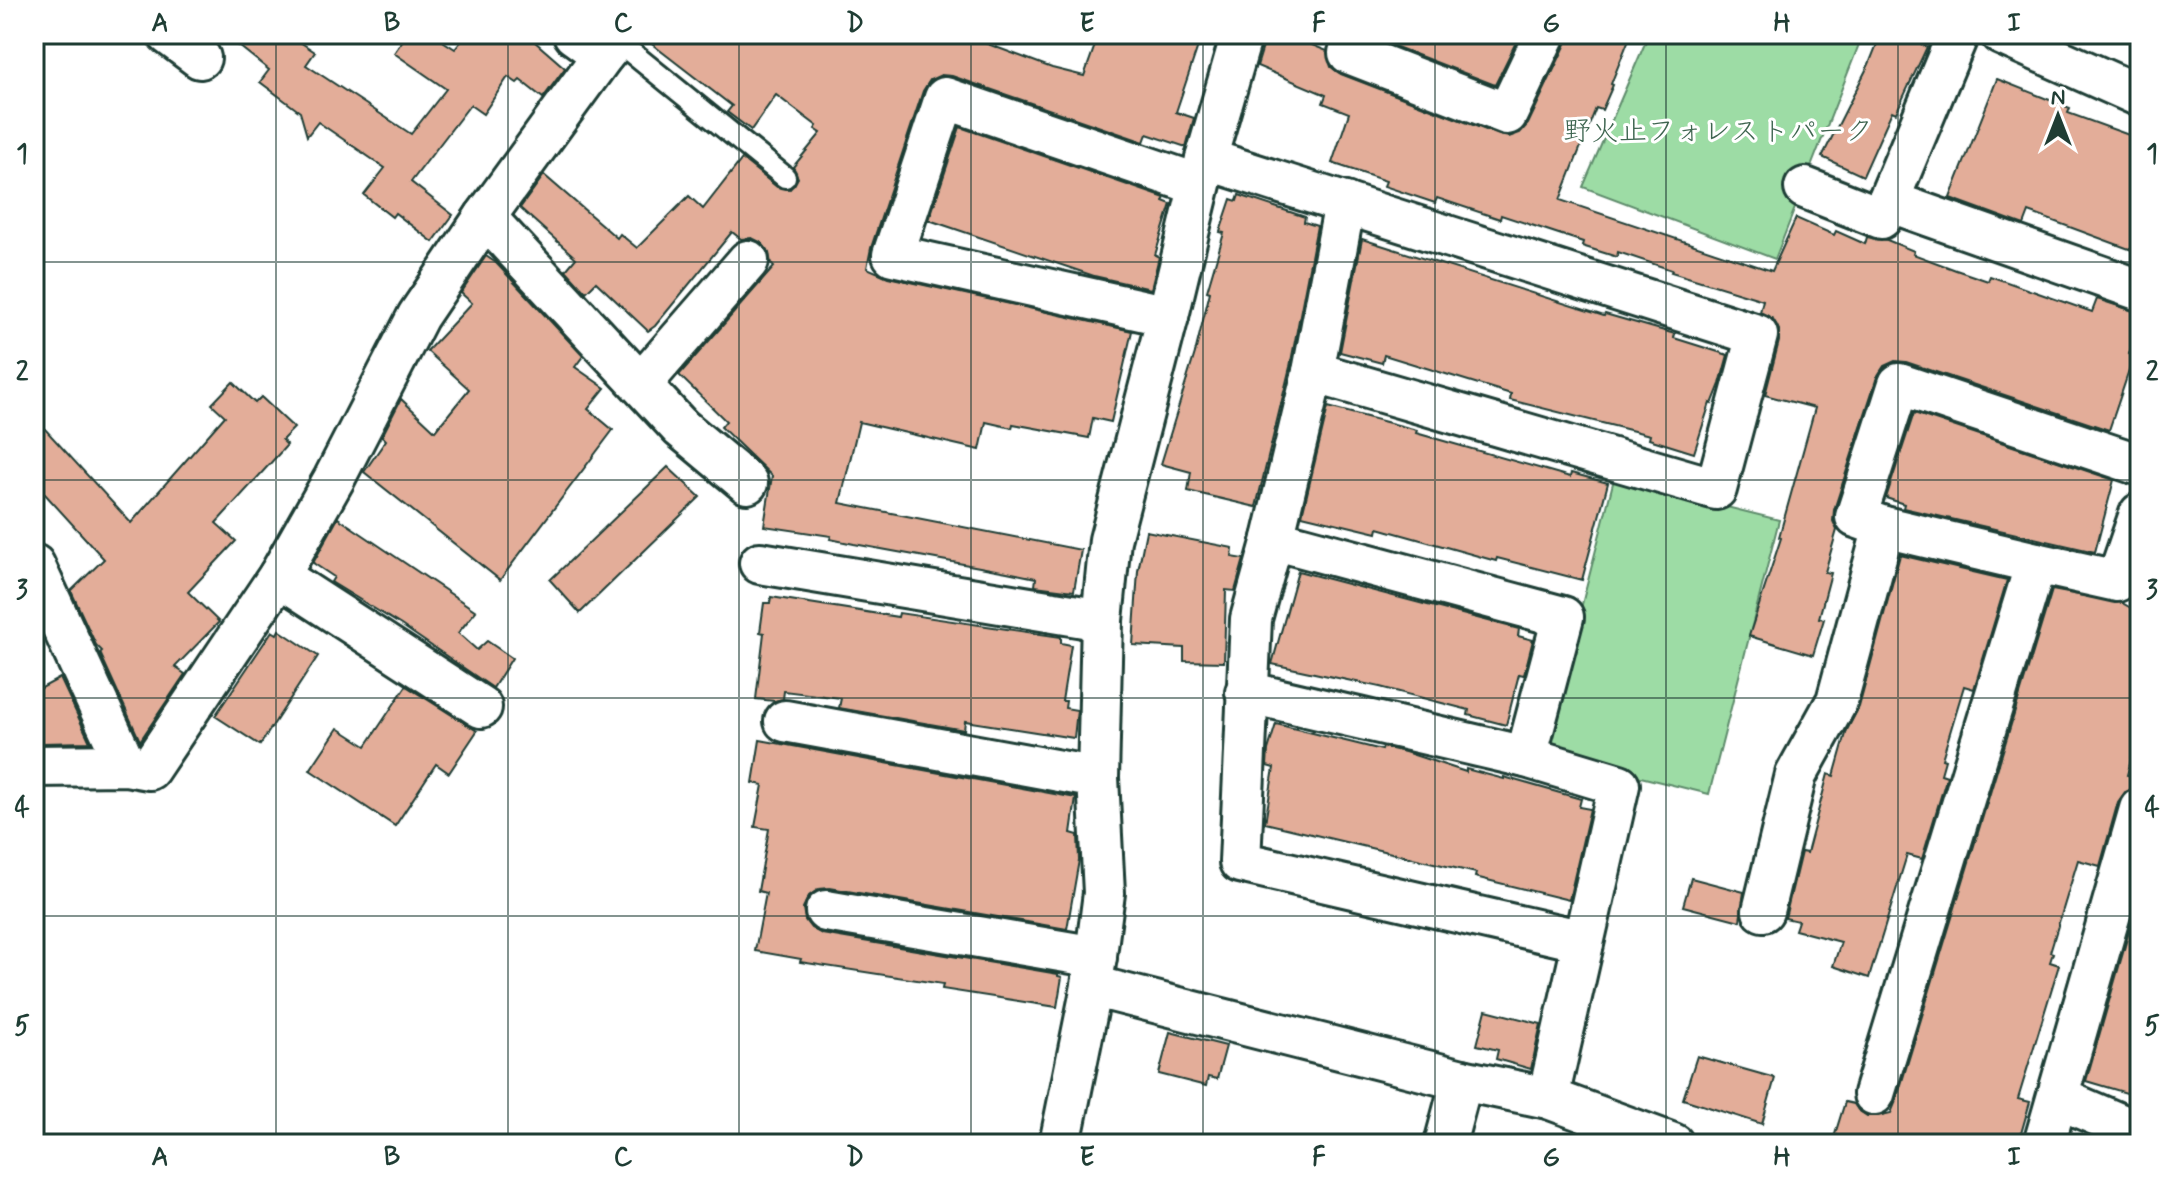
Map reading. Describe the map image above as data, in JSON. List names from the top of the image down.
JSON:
{
  "parks": ["野火止フォレストパーク"],
  "north": "top",
  "grid": {
    "columns": [
      "A",
      "B",
      "C",
      "D",
      "E",
      "F",
      "G",
      "H",
      "I"
    ],
    "rows": [
      "1",
      "2",
      "3",
      "4",
      "5"
    ]
  }
}
